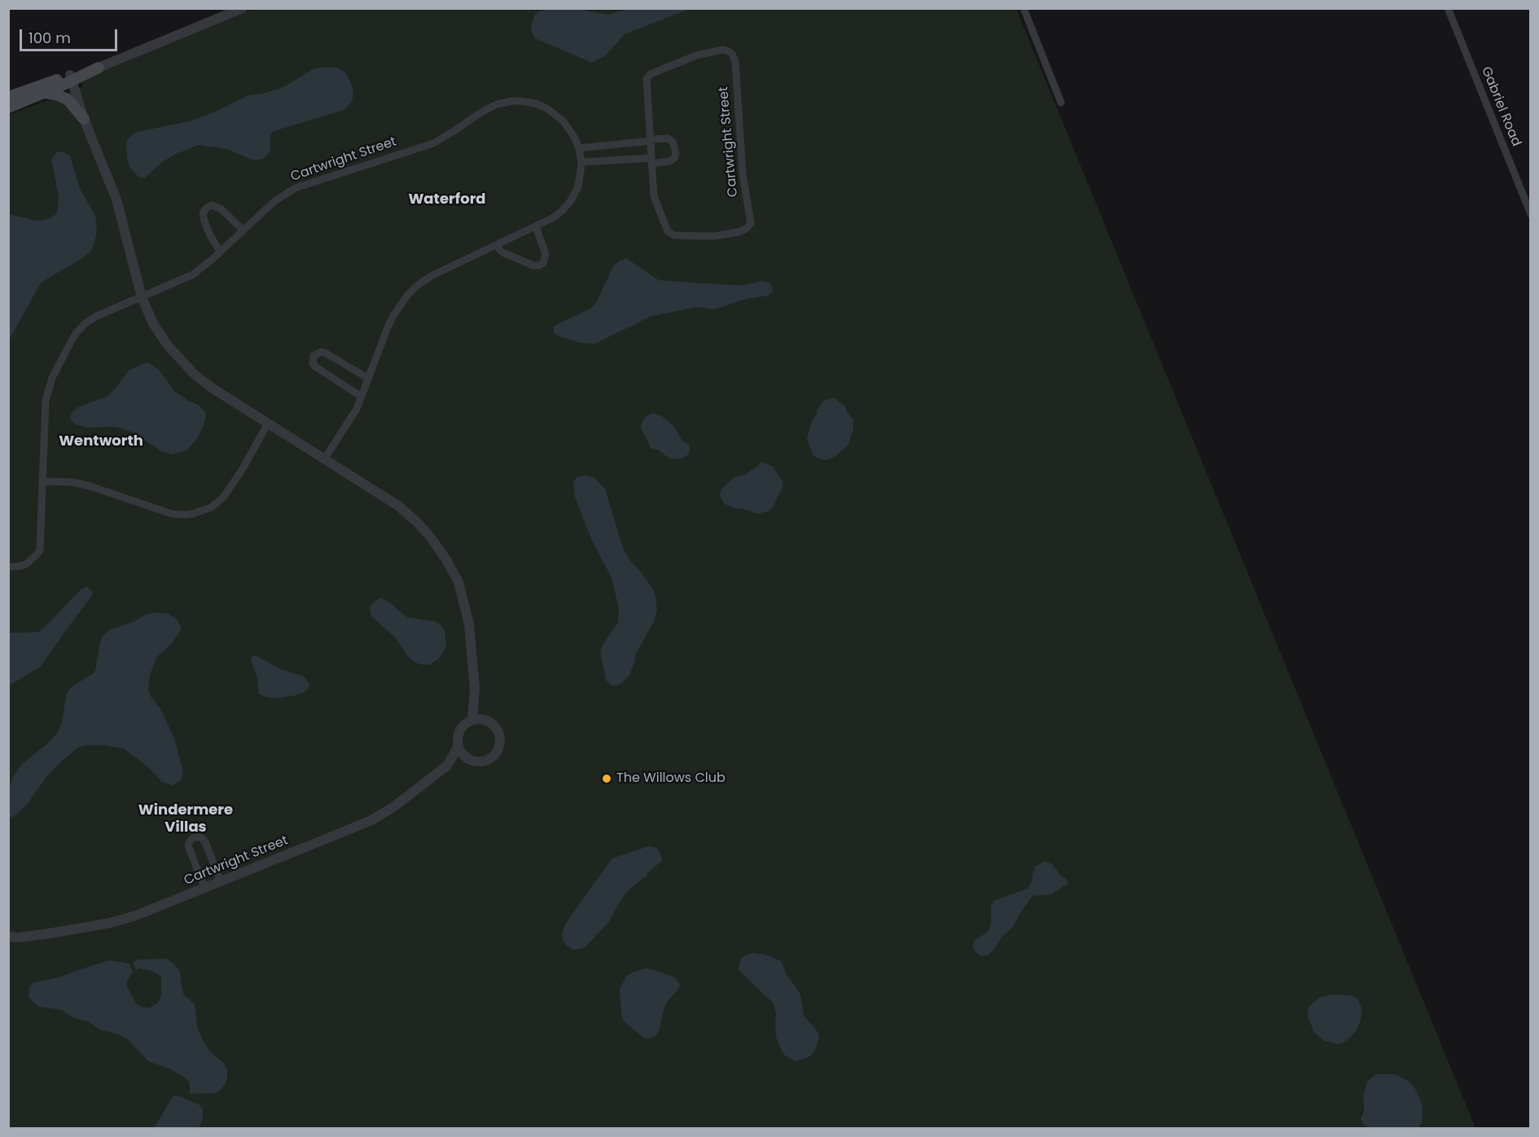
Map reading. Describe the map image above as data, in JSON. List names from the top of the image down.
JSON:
{
  "streets": {
    "street": ["Gabriel Road", "Cartwright Street"]
  },
  "districts": ["Waterford", "Wentworth", "Windermere Villas"],
  "places": ["The Willows Club"],
  "scale_bar": "100 m"
}
